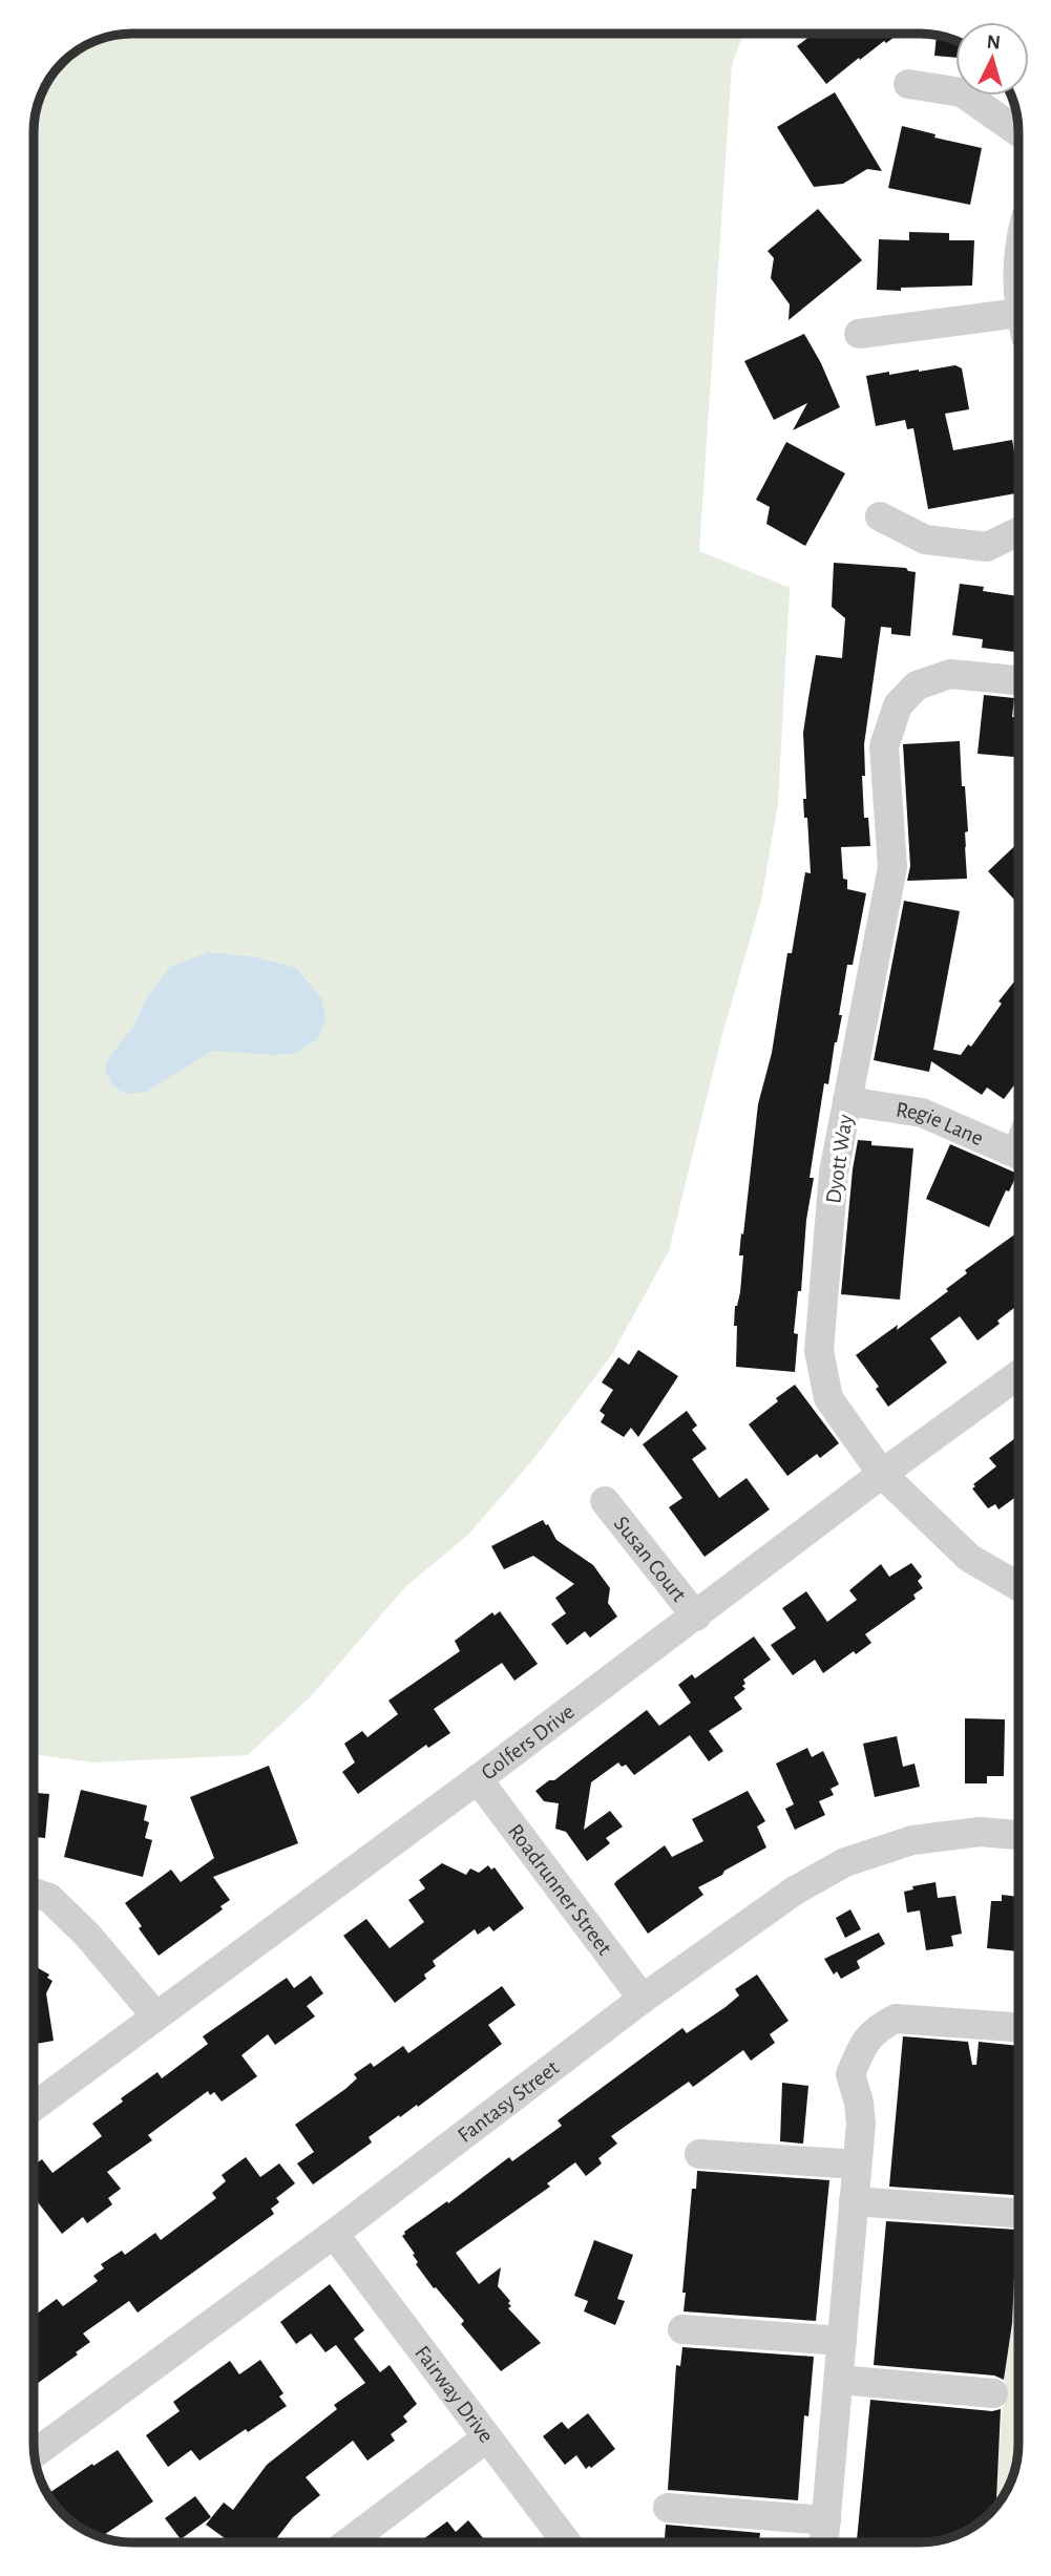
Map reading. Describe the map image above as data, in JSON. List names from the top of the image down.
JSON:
{
  "streets": {
    "street": [
      "Regie Lane",
      "Dyott Way",
      "Susan Court",
      "Golfers Drive",
      "Roadrunner Street",
      "Fantasy Street",
      "Fairway Drive"
    ]
  },
  "crossings": [
    ["Regie Lane", "Dyott Way"],
    ["Dyott Way", "Golfers Drive"],
    ["Susan Court", "Golfers Drive"],
    ["Golfers Drive", "Roadrunner Street"],
    ["Roadrunner Street", "Fantasy Street"],
    ["Fantasy Street", "Fairway Drive"]
  ],
  "north": "top"
}
